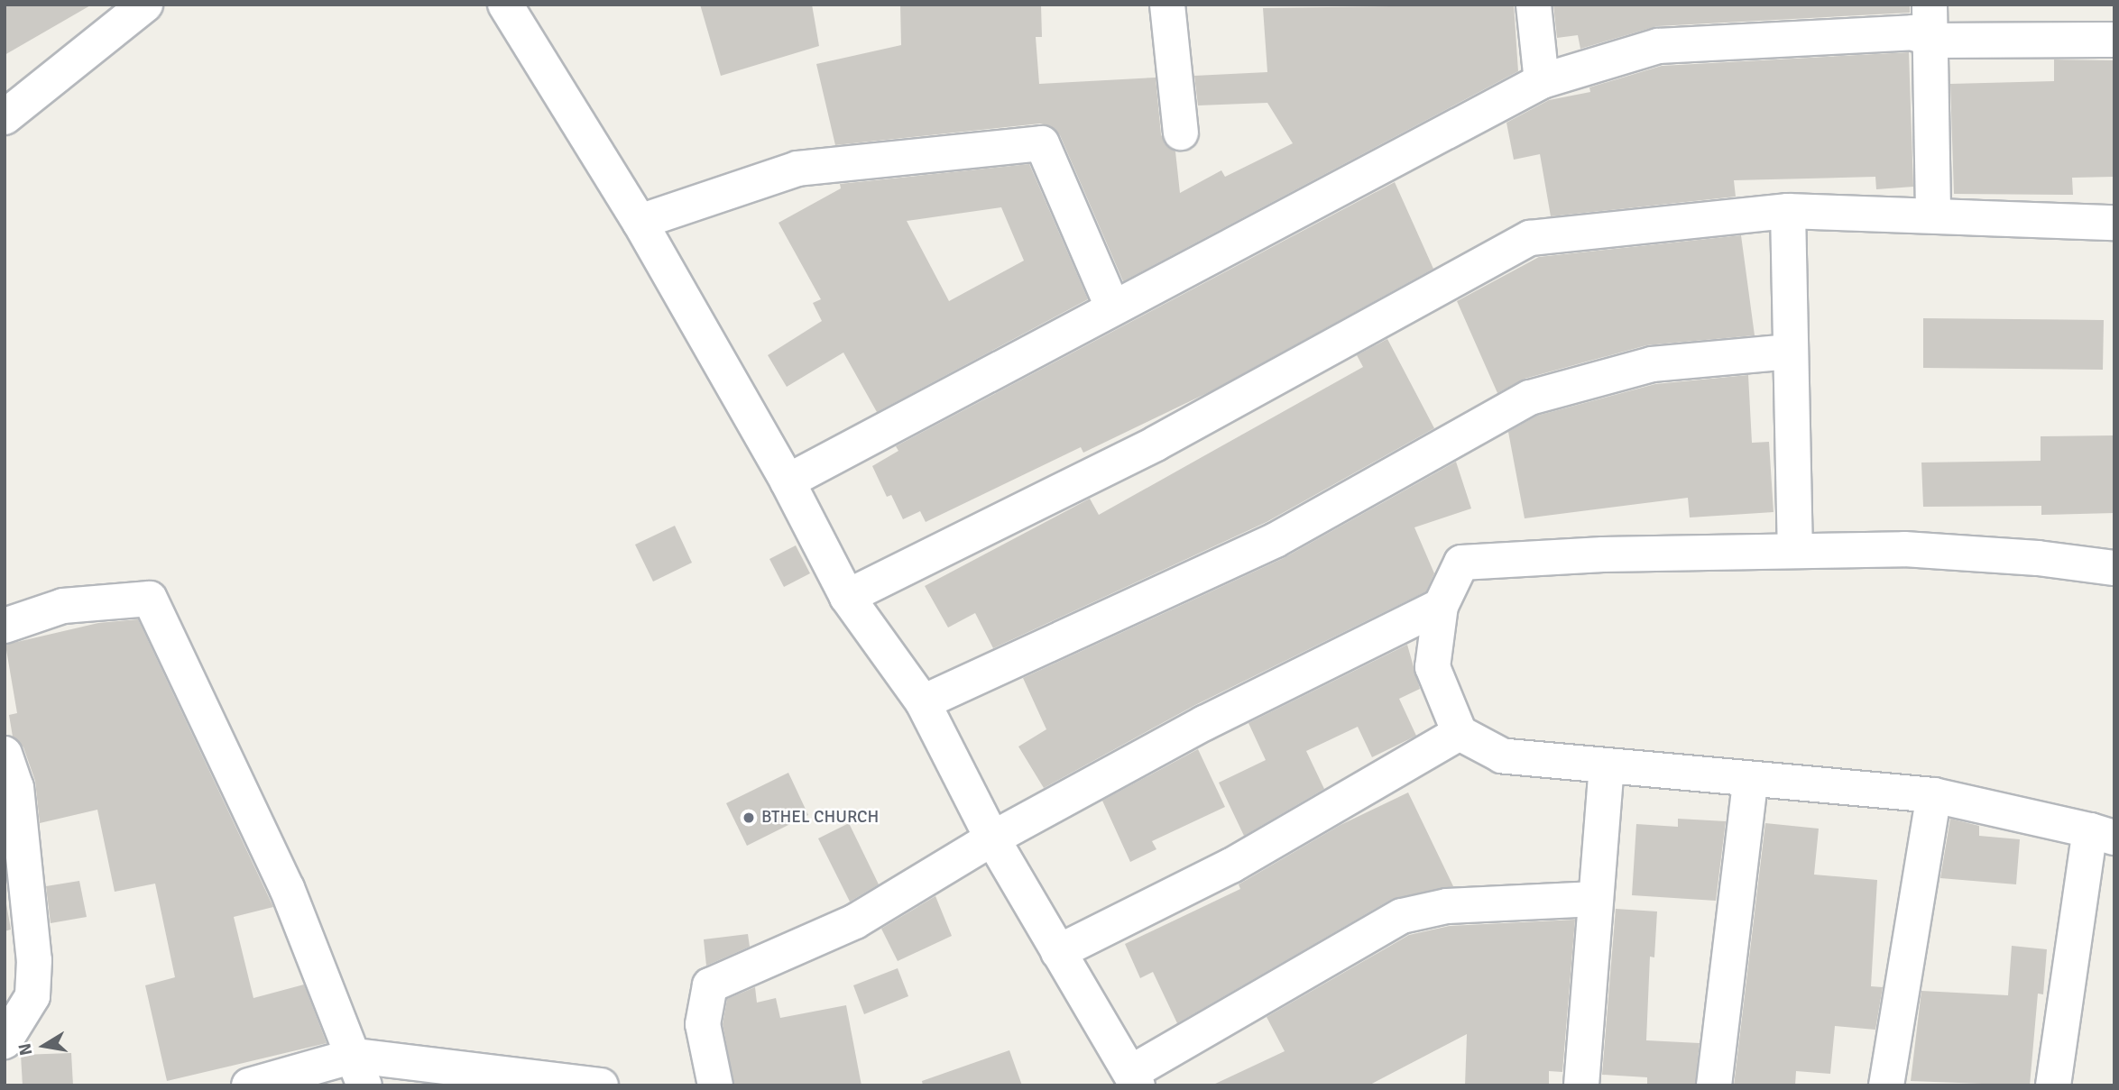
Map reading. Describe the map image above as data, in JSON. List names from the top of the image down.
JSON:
{
  "places": ["BTHEL CHURCH"],
  "north": "left"
}
